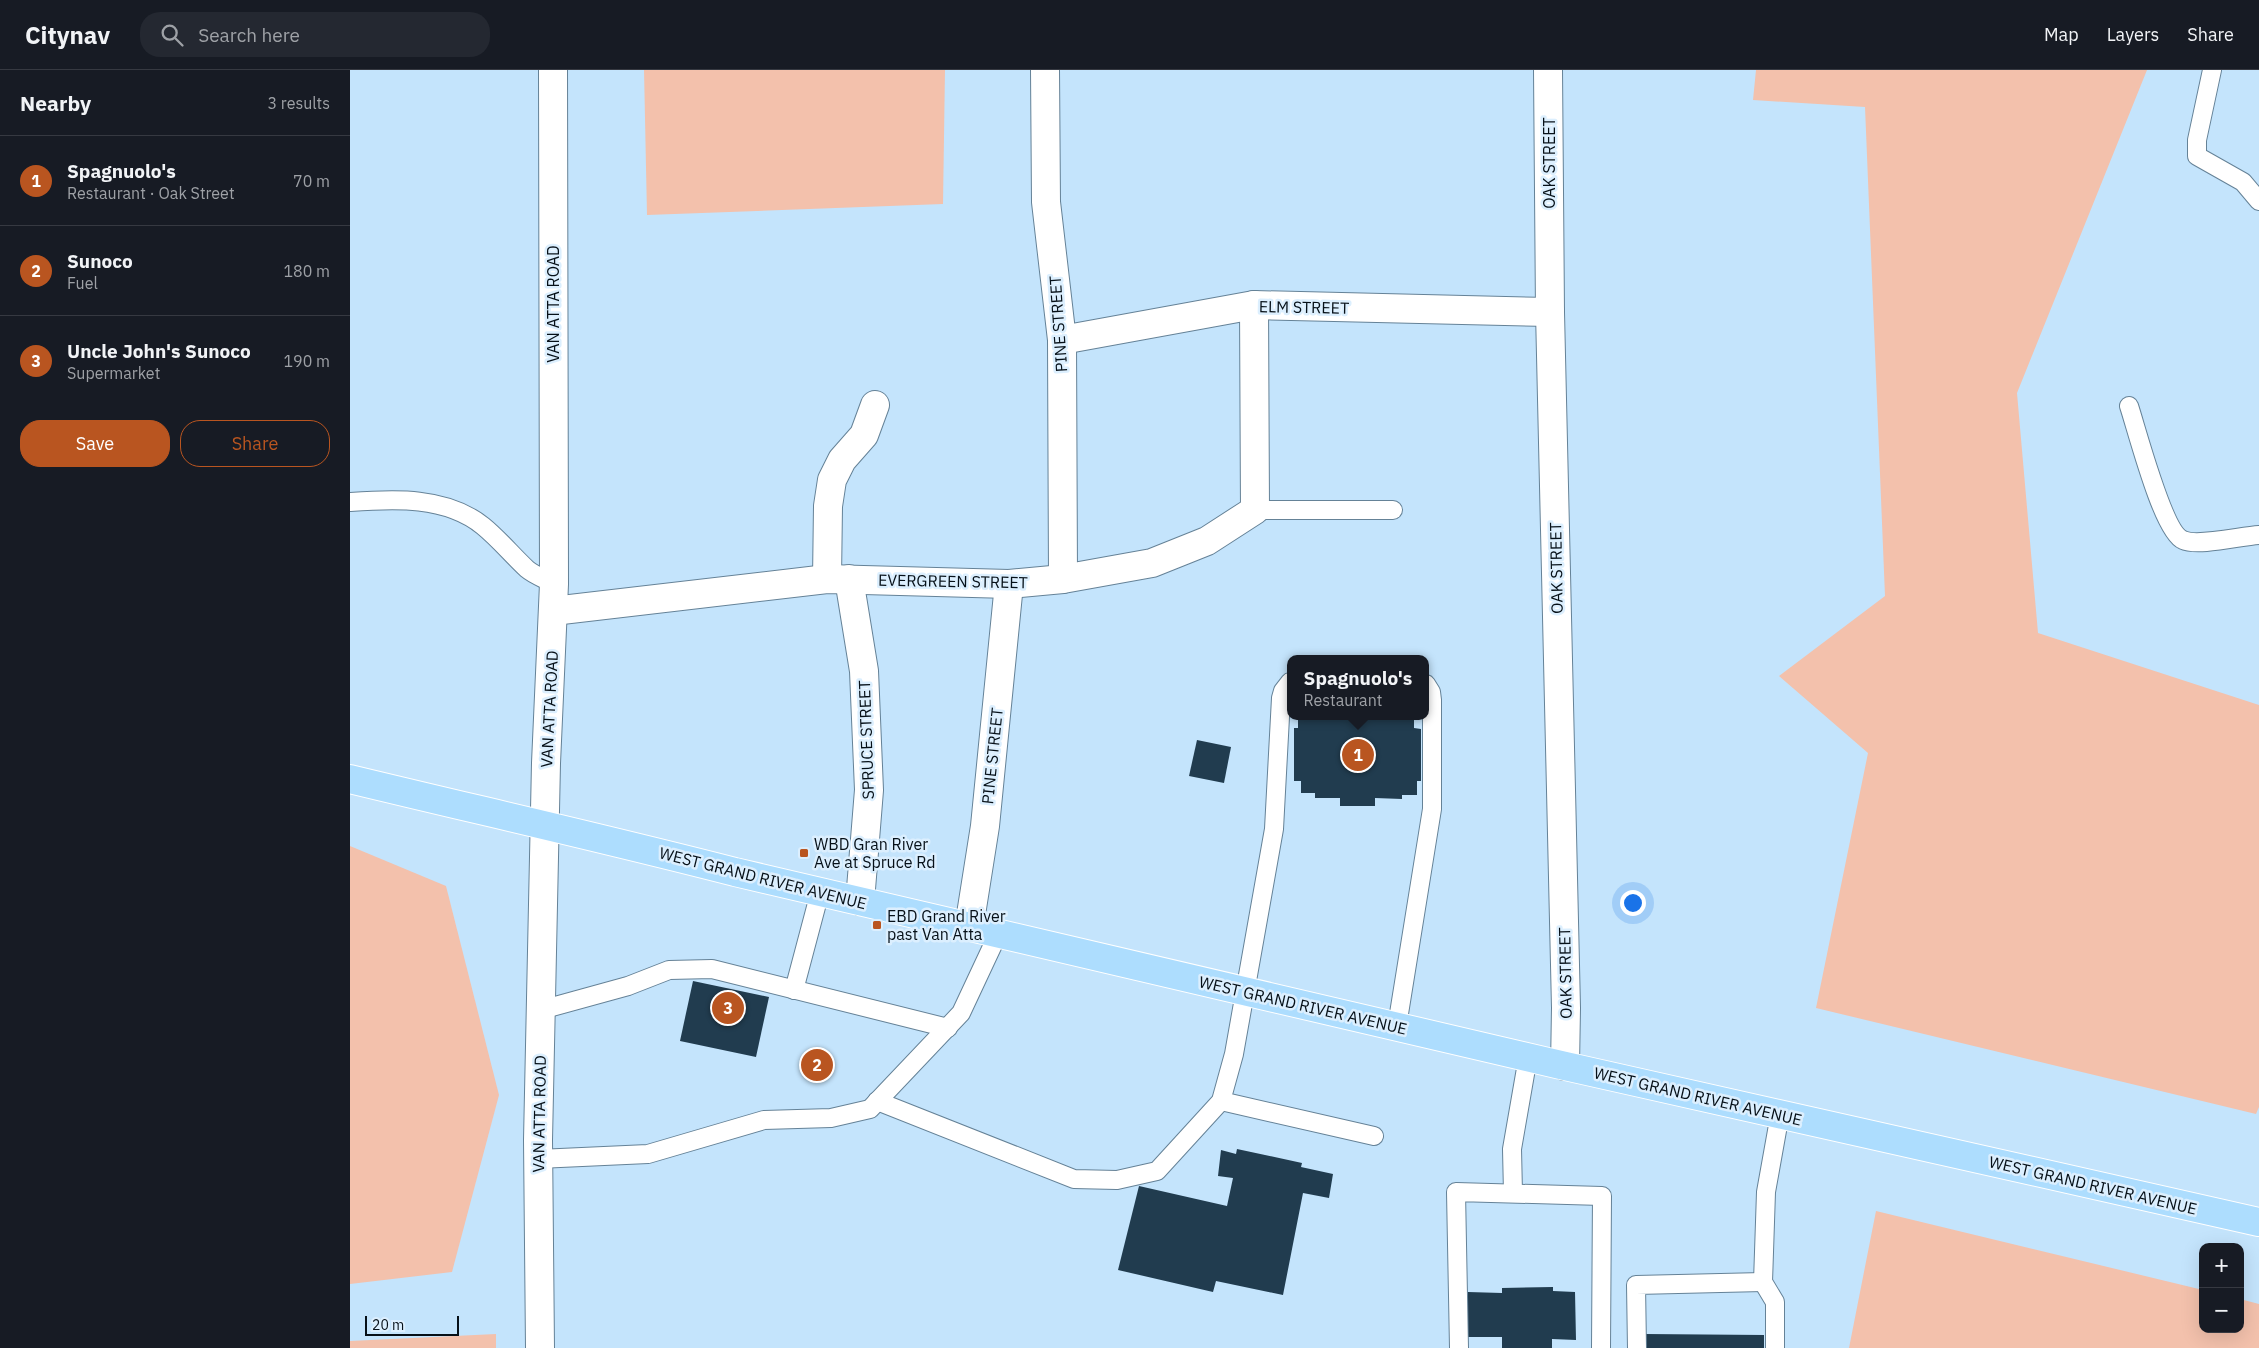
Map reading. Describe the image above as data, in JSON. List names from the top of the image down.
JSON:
{
  "streets": {
    "main road": ["WEST GRAND RIVER AVENUE"],
    "street": [
      "OAK STREET",
      "VAN ATTA ROAD",
      "ELM STREET",
      "PINE STREET",
      "EVERGREEN STREET",
      "SPRUCE STREET"
    ]
  },
  "crossings": [
    ["OAK STREET", "ELM STREET"],
    ["OAK STREET", "WEST GRAND RIVER AVENUE"],
    ["VAN ATTA ROAD", "EVERGREEN STREET"],
    ["VAN ATTA ROAD", "WEST GRAND RIVER AVENUE"],
    ["ELM STREET", "PINE STREET"],
    ["PINE STREET", "EVERGREEN STREET"],
    ["PINE STREET", "WEST GRAND RIVER AVENUE"],
    ["EVERGREEN STREET", "SPRUCE STREET"],
    ["SPRUCE STREET", "WEST GRAND RIVER AVENUE"]
  ],
  "places": {
    "transit": ["WBD Gran River Ave at Spruce Rd", "EBD Grand River past Van Atta"]
  },
  "scale_bar": "20 m",
  "page": {
    "header": "Citynav",
    "search": "Search here",
    "nav": ["Map", "Layers", "Share"],
    "heading": ["Nearby", "3 results"],
    "list": [
      {
        "mark": "1",
        "name": "Spagnuolo's",
        "note": "Restaurant · Oak Street",
        "value": "70 m"
      },
      {
        "mark": "2",
        "name": "Sunoco",
        "note": "Fuel",
        "value": "180 m"
      },
      {
        "mark": "3",
        "name": "Uncle John's Sunoco",
        "note": "Supermarket",
        "value": "190 m"
      }
    ],
    "buttons": ["Save", "Share"],
    "popup": ["Spagnuolo's", "Restaurant"],
    "pins": ["1", "3", "2"],
    "map_buttons": ["+", "−"],
    "scale": "20 m"
  }
}
